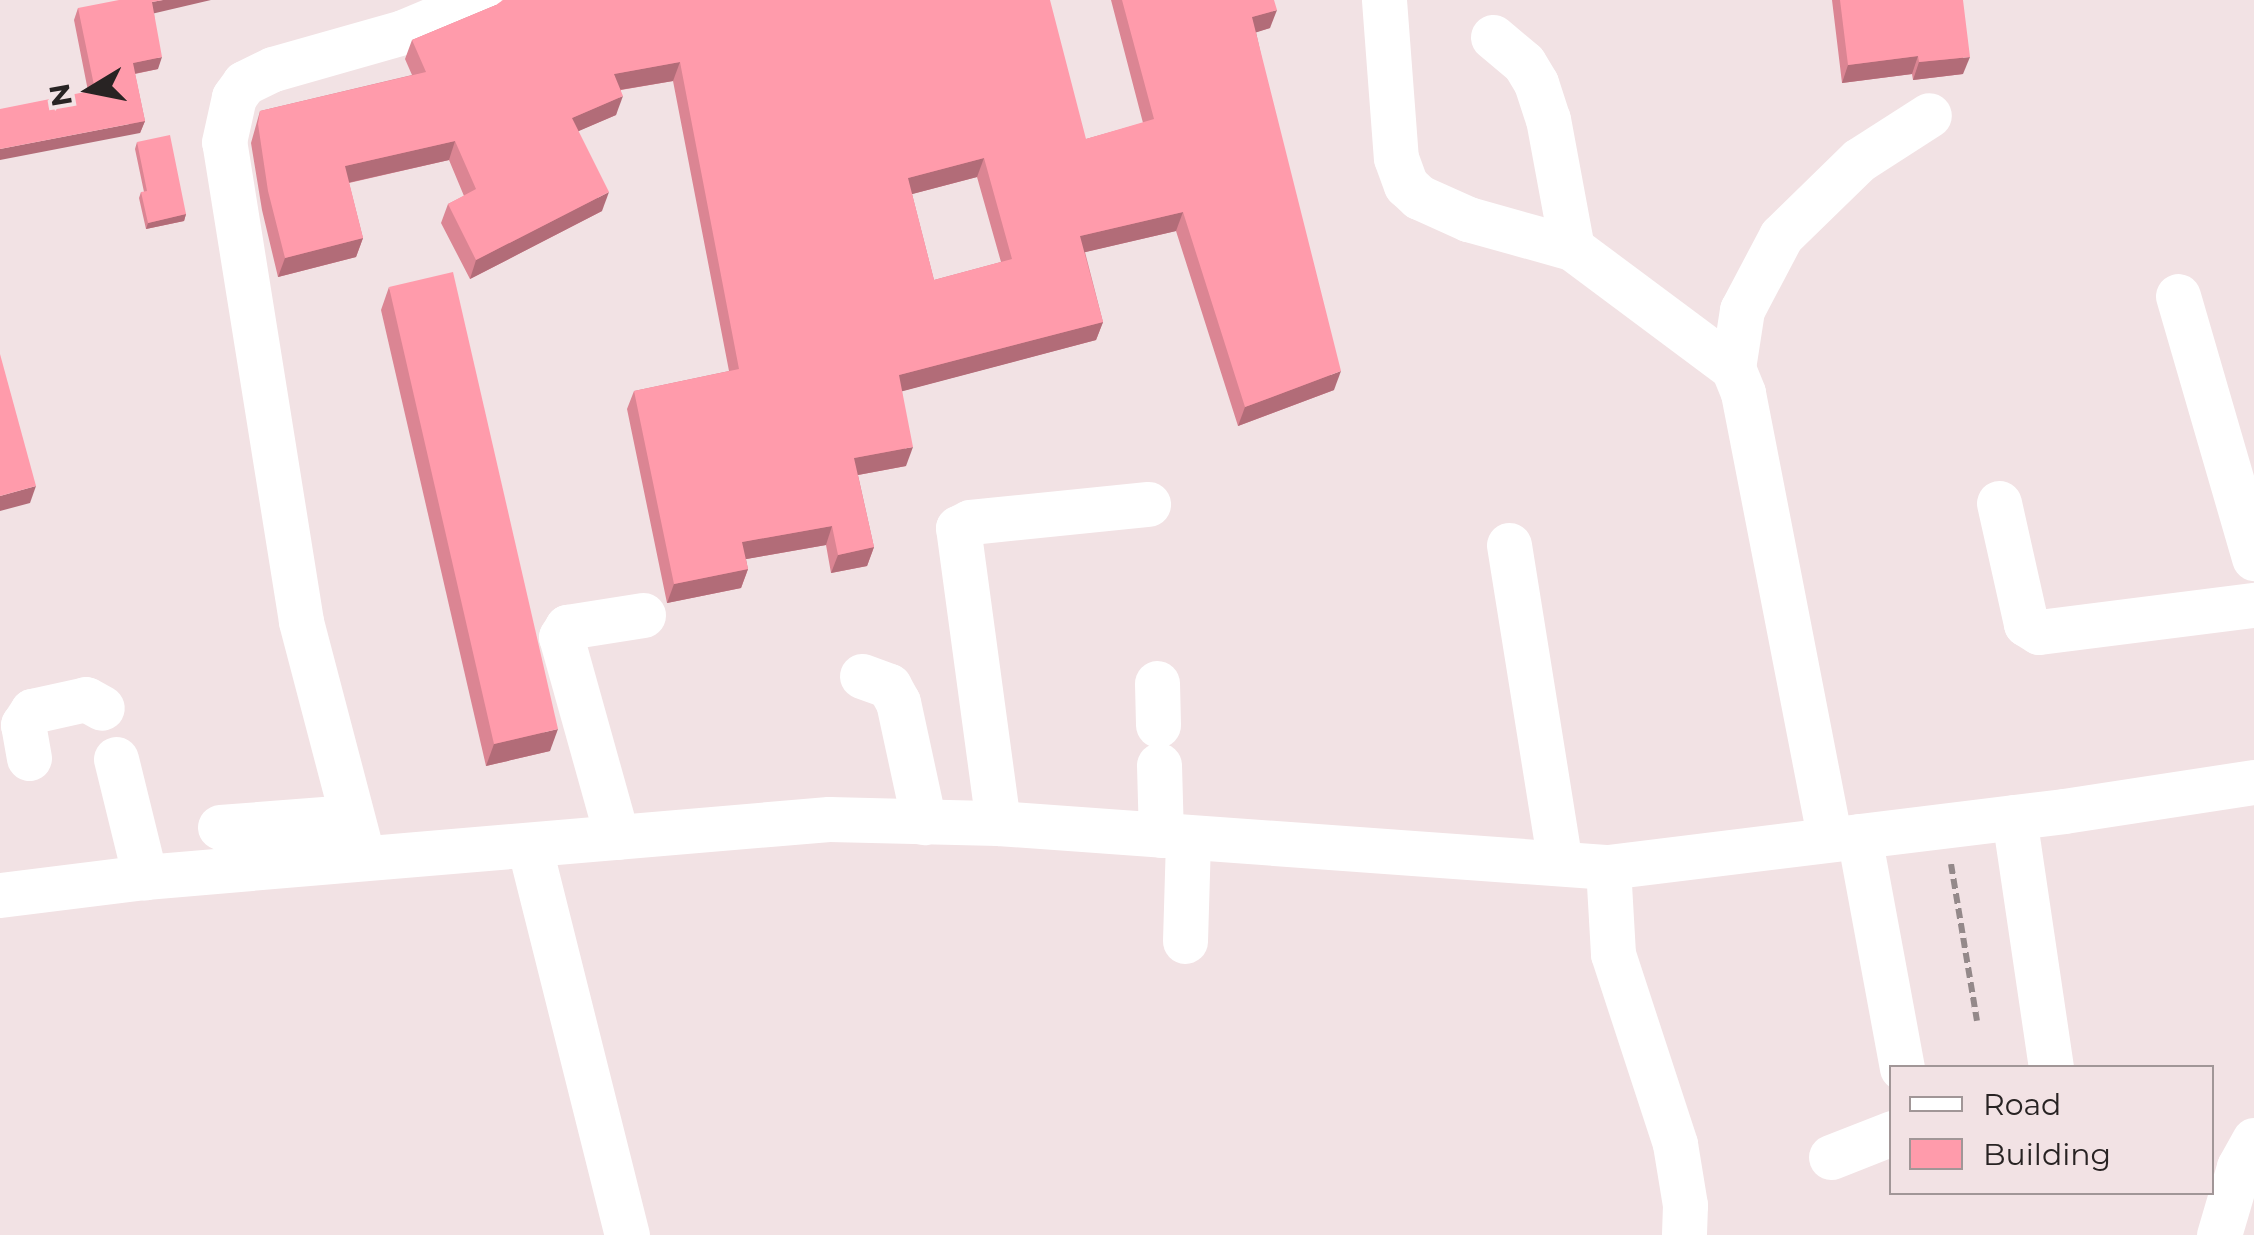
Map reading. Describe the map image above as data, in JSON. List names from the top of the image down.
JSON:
{
  "legend": ["Road", "Building"],
  "north": "left"
}
